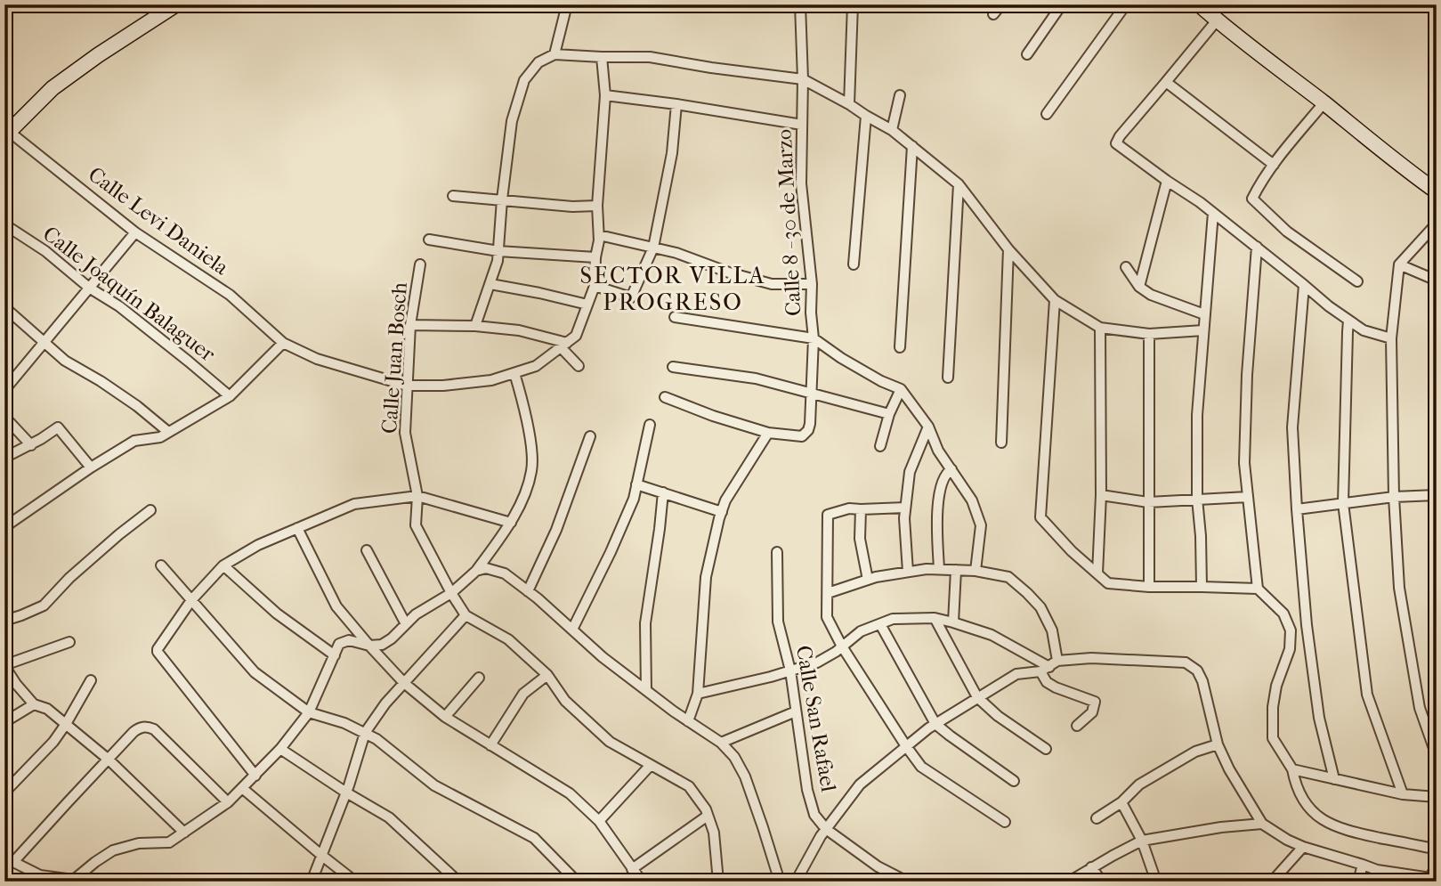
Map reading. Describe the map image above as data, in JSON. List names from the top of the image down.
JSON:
{
  "streets": {
    "street": [
      "Calle Levi Daniela",
      "Calle 8 - 30 de Marzo",
      "Calle Joaquín Balaguer",
      "Calle Juan Bosch",
      "Calle San Rafael"
    ]
  },
  "crossings": [
    ["Calle Levi Daniela", "Calle Juan Bosch"]
  ],
  "districts": ["SECTOR VILLA PROGRESO"]
}
